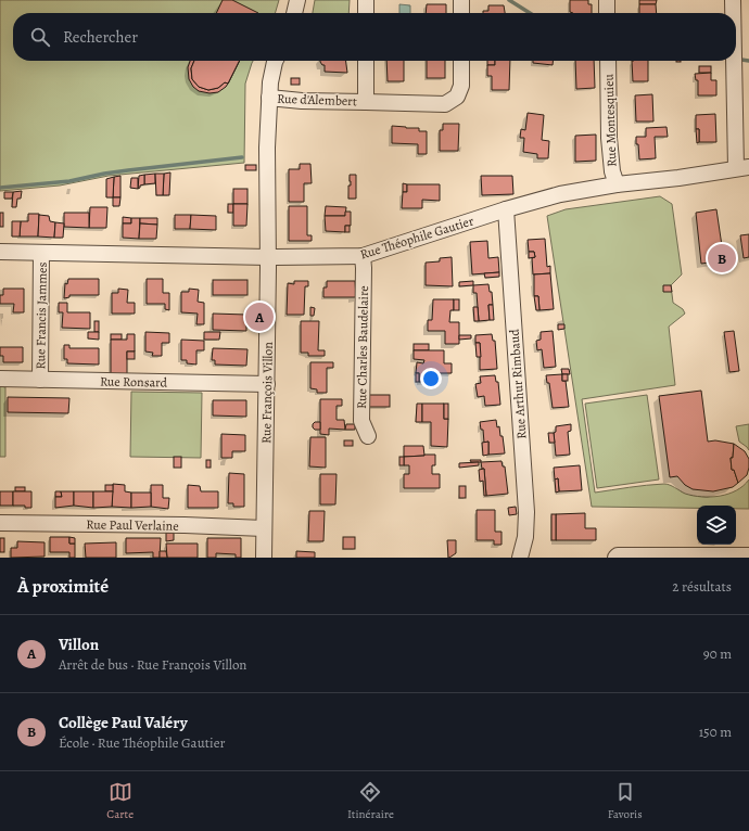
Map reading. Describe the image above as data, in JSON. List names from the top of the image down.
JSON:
{
  "streets": {
    "street": [
      "Rue d'Alembert",
      "Rue Montesquieu",
      "Rue Théophile Gautier",
      "Rue Francis Jammes",
      "Rue Charles Baudelaire",
      "Rue Ronsard",
      "Rue Arthur Rimbaud",
      "Rue François Villon",
      "Rue Paul Verlaine"
    ]
  },
  "crossings": [
    ["Rue d'Alembert", "Rue François Villon"],
    ["Rue Montesquieu", "Rue Théophile Gautier"],
    ["Rue Théophile Gautier", "Rue Francis Jammes"],
    ["Rue Théophile Gautier", "Rue Charles Baudelaire"],
    ["Rue Théophile Gautier", "Rue Arthur Rimbaud"],
    ["Rue Théophile Gautier", "Rue François Villon"],
    ["Rue Francis Jammes", "Rue Ronsard"],
    ["Rue Ronsard", "Rue François Villon"],
    ["Rue François Villon", "Rue Paul Verlaine"]
  ],
  "page": {
    "search": "Rechercher",
    "pins": ["B", "A"],
    "heading": ["À proximité", "2 résultats"],
    "list": [
      {
        "mark": "A",
        "name": "Villon",
        "note": "Arrêt de bus · Rue François Villon",
        "value": "90 m"
      },
      {
        "mark": "B",
        "name": "Collège Paul Valéry",
        "note": "École · Rue Théophile Gautier",
        "value": "150 m"
      }
    ],
    "nav": ["Carte", "Itinéraire", "Favoris"]
  }
}
